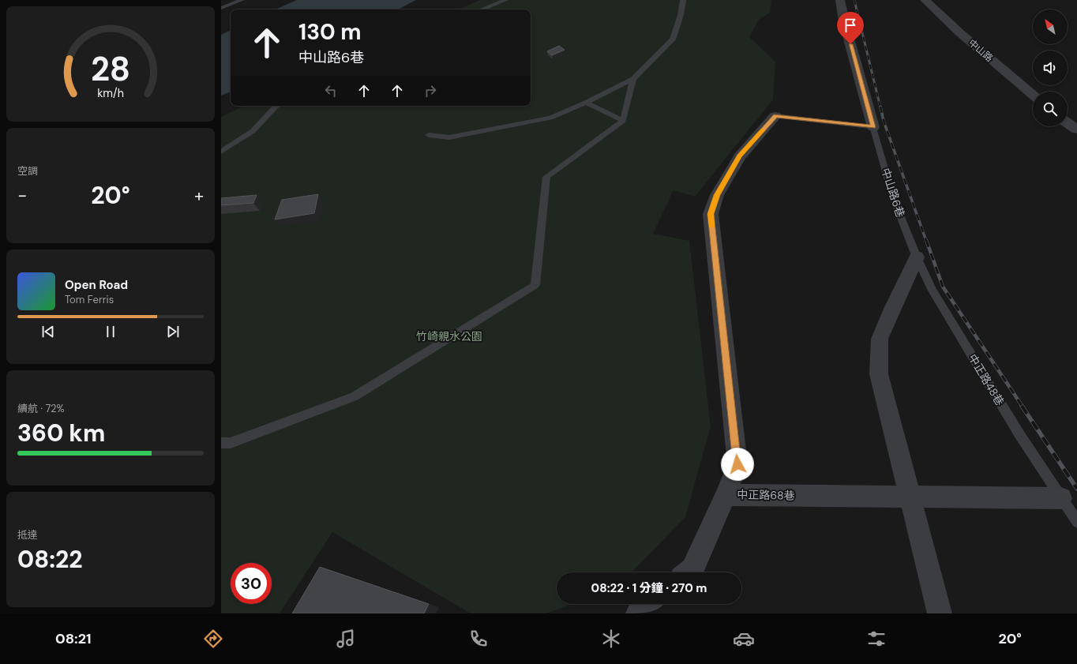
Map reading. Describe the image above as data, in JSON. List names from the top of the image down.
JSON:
{
  "streets": {
    "street": ["中山路", "中山路6巷", "中正路68巷"],
    "lane": ["中正路48巷"]
  },
  "crossings": [
    ["中山路6巷", "中正路48巷"]
  ],
  "parks": ["竹崎親水公園"],
  "north": "top left",
  "page": {
    "turn": ["130 m", "中山路6巷"],
    "tile": [
      "空調",
      ["續航 · 72%", "360 km"],
      ["抵達", "08:22"]
    ],
    "heat": ["−", "20°", "+"],
    "song": ["Open Road", "Tom Ferris"],
    "limit": "30",
    "trip": "08:22 · 1 分鐘 · 270 m",
    "tabs": ["08:21", "20°"],
    "gauge": ["28", "km/h"]
  }
}
